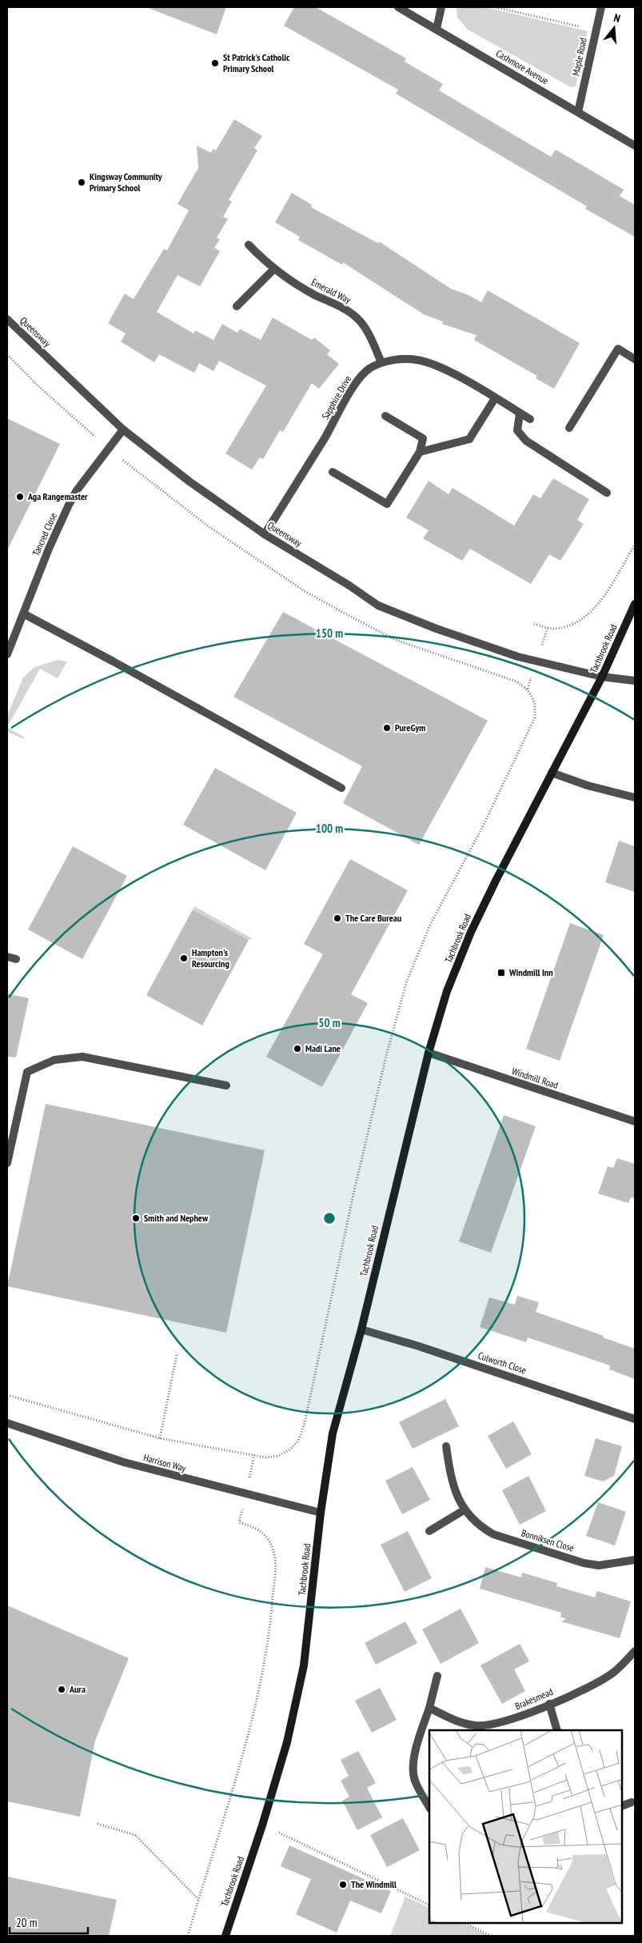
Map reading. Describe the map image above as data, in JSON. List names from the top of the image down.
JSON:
{
  "streets": {
    "main road": ["Tachbrook Road"],
    "street": [
      "Maple Road",
      "Cashmore Avenue",
      "Emerald Way",
      "Queensway",
      "Sapphire Drive",
      "Tancred Close",
      "Windmill Road",
      "Culworth Close",
      "Harrison Way",
      "Bonniksen Close",
      "Brakesmead"
    ]
  },
  "crossings": [
    ["Maple Road", "Cashmore Avenue"],
    ["Emerald Way", "Sapphire Drive"],
    ["Queensway", "Sapphire Drive"],
    ["Queensway", "Tancred Close"],
    ["Queensway", "Tachbrook Road"],
    ["Tachbrook Road", "Windmill Road"],
    ["Tachbrook Road", "Culworth Close"],
    ["Tachbrook Road", "Harrison Way"]
  ],
  "places": {
    "other": [
      "St Patrick's Catholic Primary School",
      "Kingsway Community Primary School",
      "Aga Rangemaster",
      "PureGym",
      "The Care Bureau",
      "Hampton's Resourcing",
      "Madi Lane",
      "Smith and Nephew",
      "Aura",
      "The Windmill"
    ],
    "transit": ["Windmill Inn"]
  },
  "scale_bar": "20 m",
  "north": "top",
  "rings": ["150 m", "100 m", "50 m"]
}
